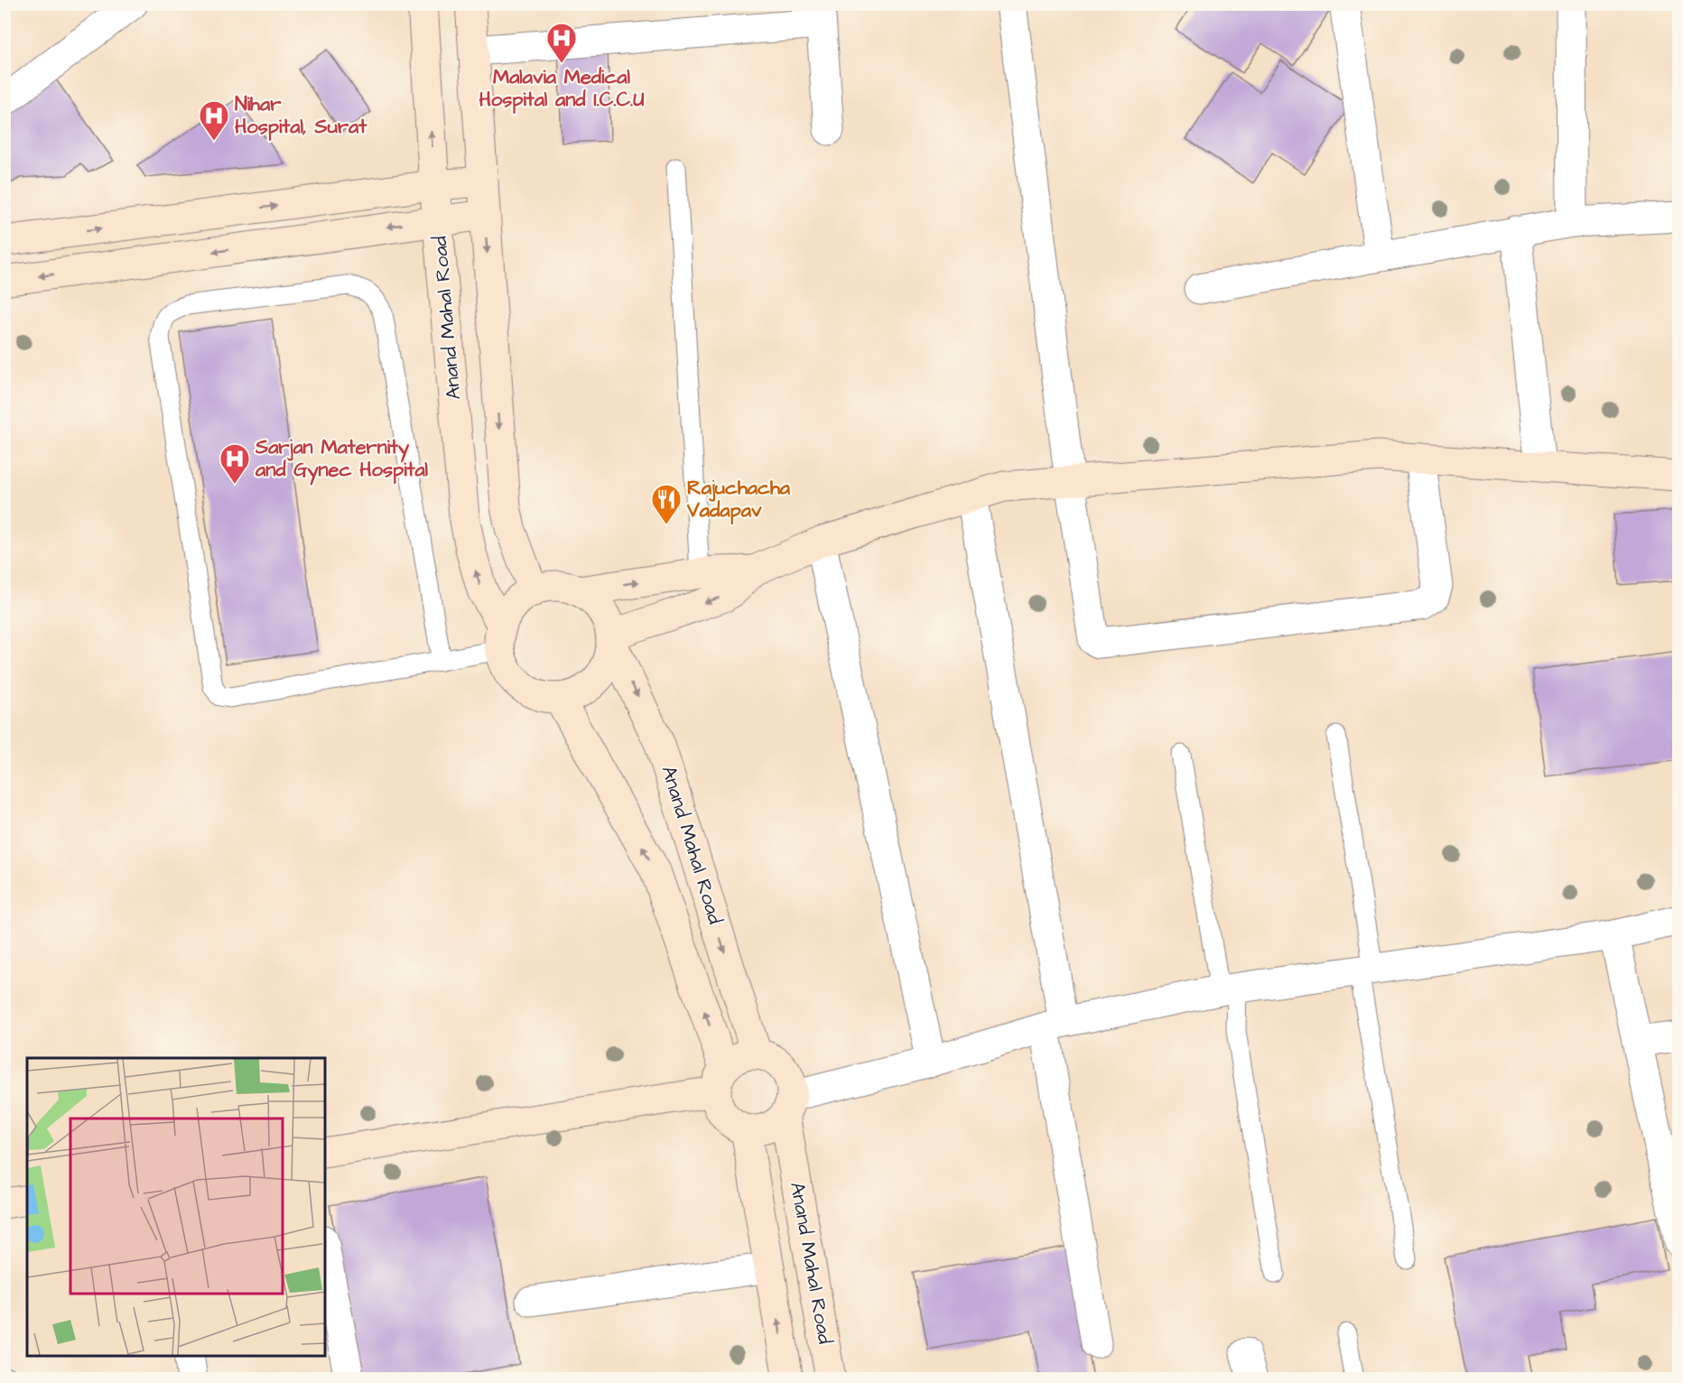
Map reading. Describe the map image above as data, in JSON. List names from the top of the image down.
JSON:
{
  "streets": {
    "main road": ["Anand Mahal Road"]
  },
  "places": {
    "hospital": ["Malavia Medical Hospital and I.C.C.U", "Nihar Hospital, Surat", "Sarjan Maternity and Gynec Hospital"],
    "restaurant": ["Rajuchacha Vadapav"]
  }
}
